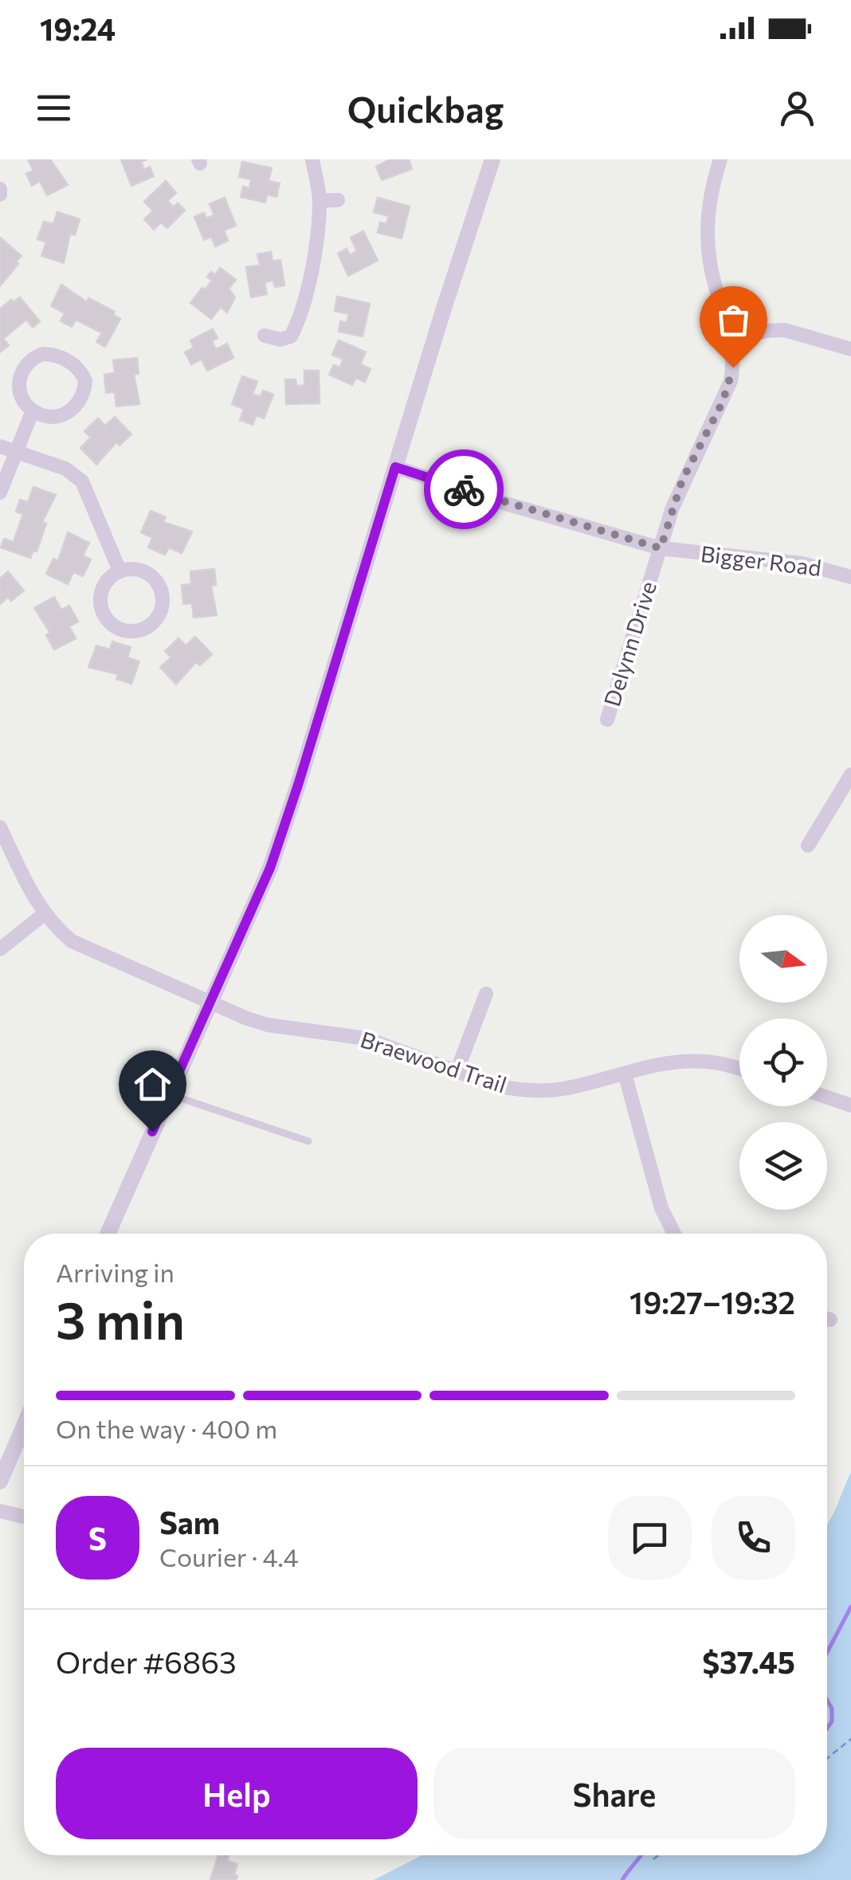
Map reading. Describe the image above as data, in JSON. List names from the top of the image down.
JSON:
{
  "streets": {
    "street": ["Bigger Road", "Delynn Drive", "Braewood Trail"]
  },
  "crossings": [
    ["Bigger Road", "Delynn Drive"]
  ],
  "north": "right",
  "page": {
    "status": "19:24",
    "header": "Quickbag",
    "heading": ["3 min", "Arriving in", "19:27–19:32"],
    "panel": [
      "Sam",
      "Courier · 4.4",
      "Order #6863",
      "$37.45"
    ],
    "bar": "On the way · 400 m",
    "round": "S",
    "buttons": ["Help", "Share"]
  }
}
